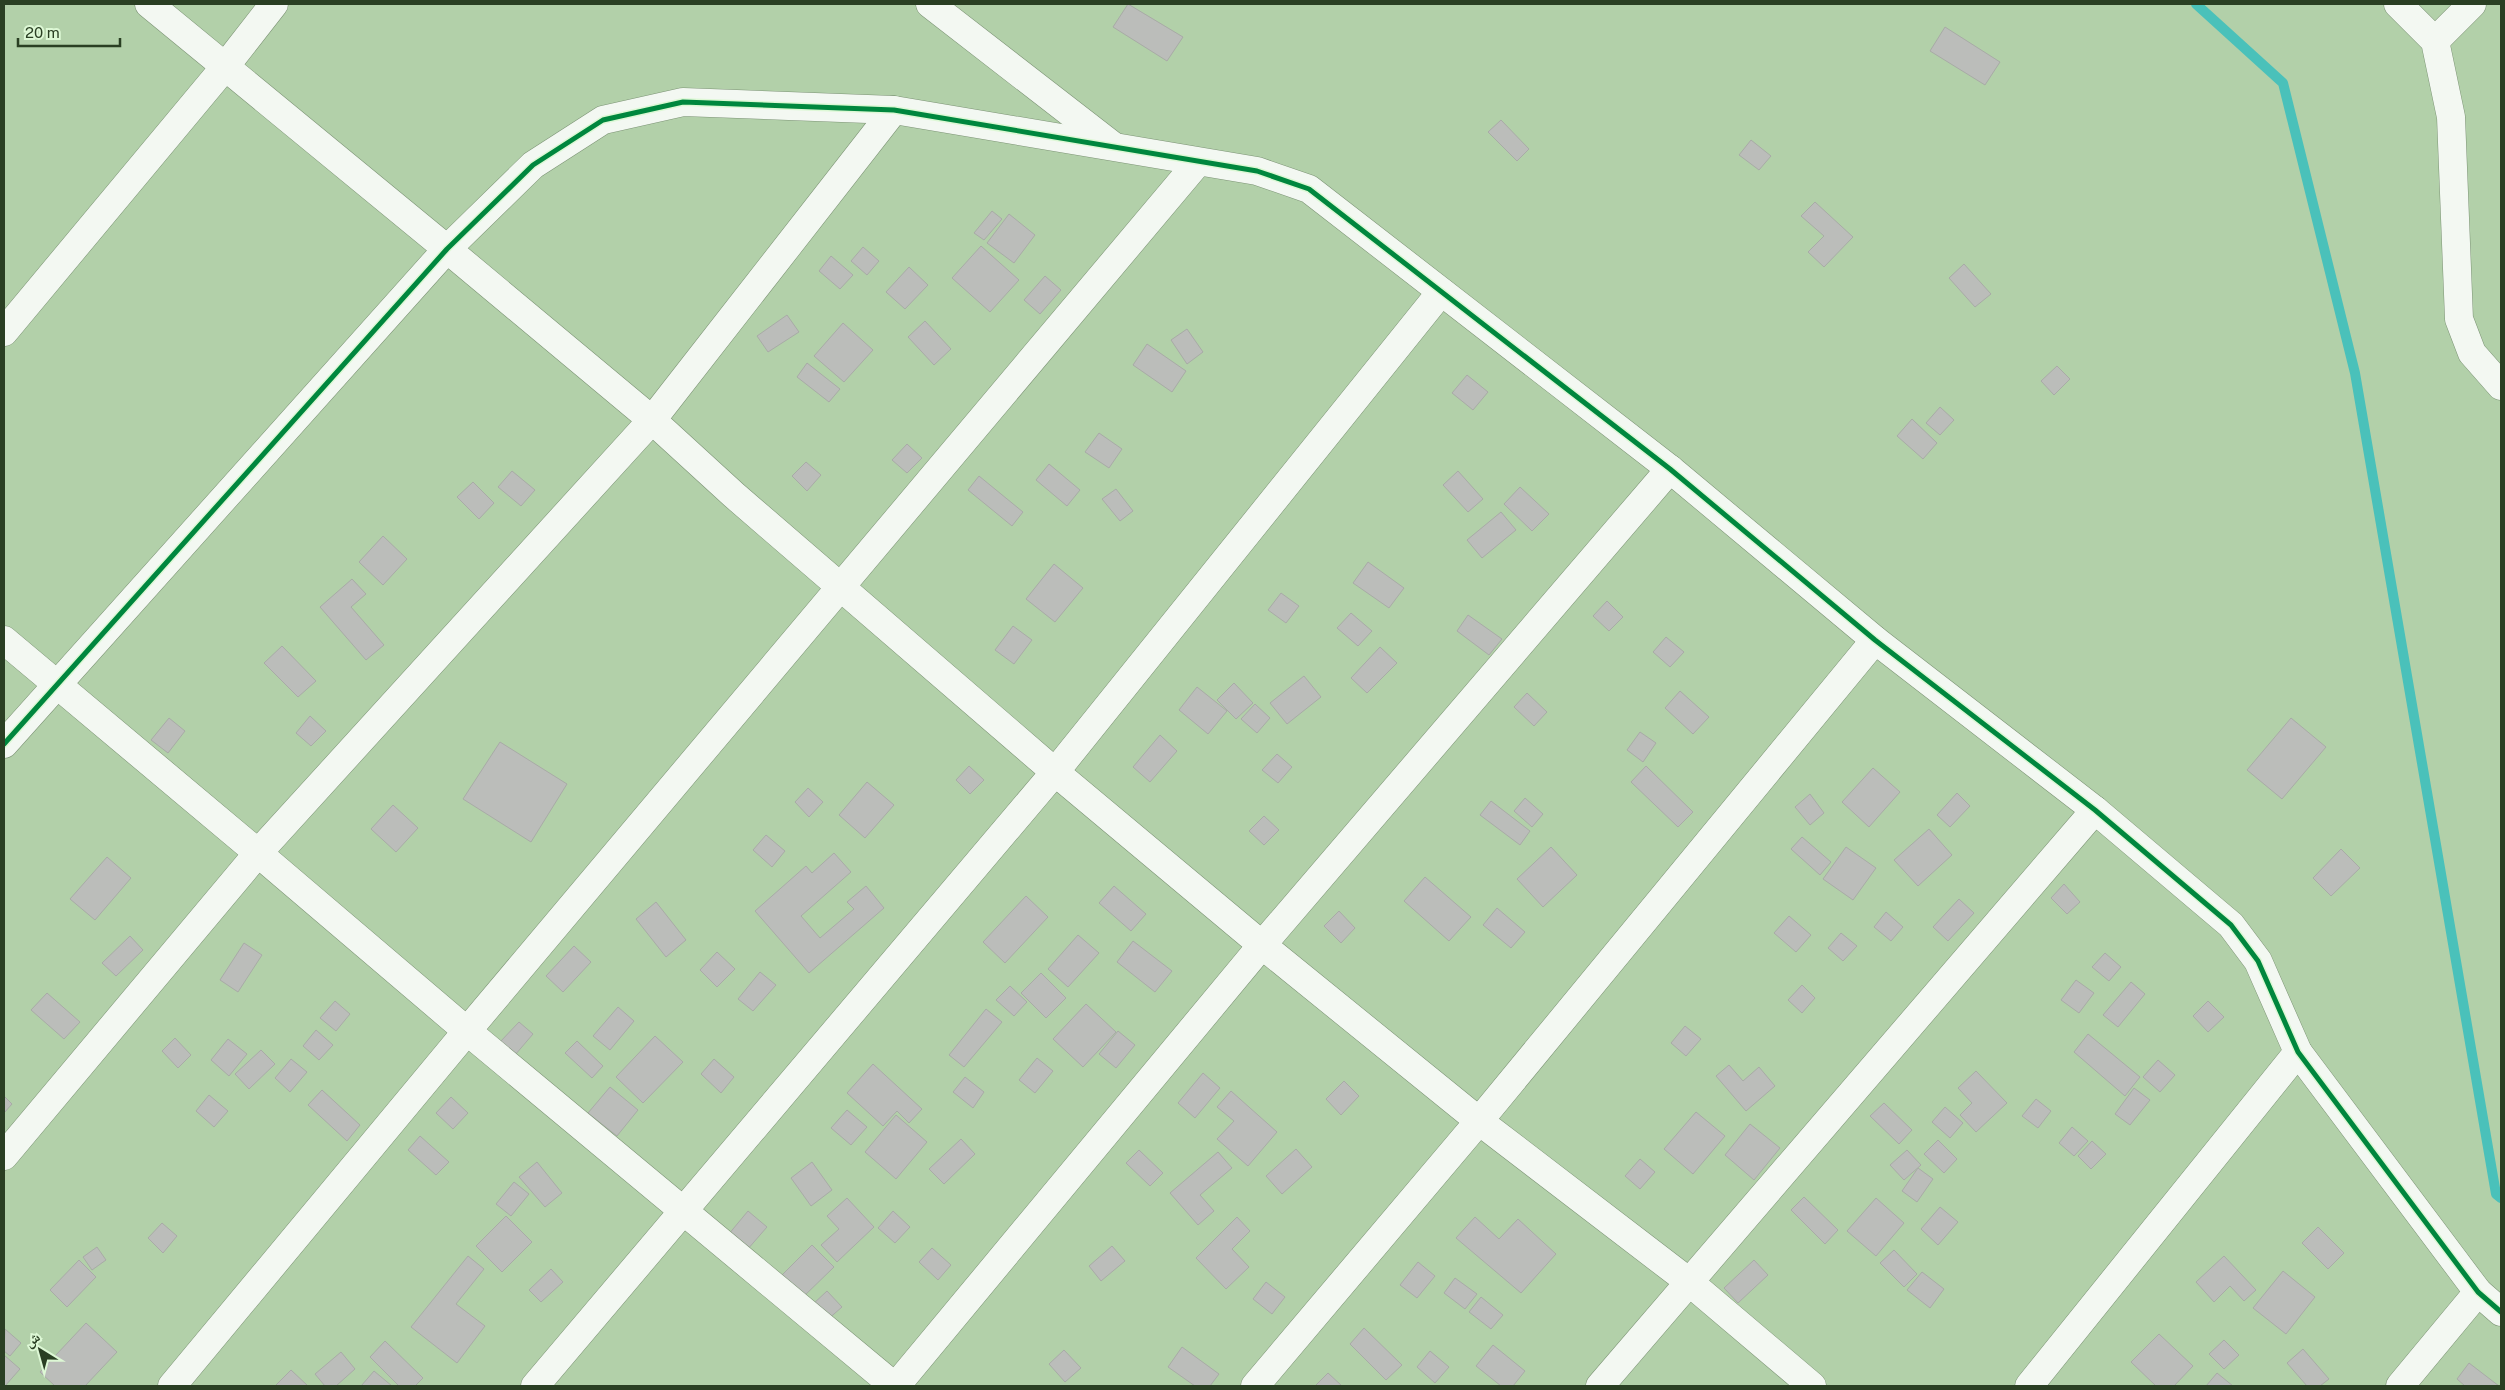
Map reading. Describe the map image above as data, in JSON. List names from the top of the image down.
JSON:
{
  "scale_bar": "20 m",
  "north": "top left"
}
